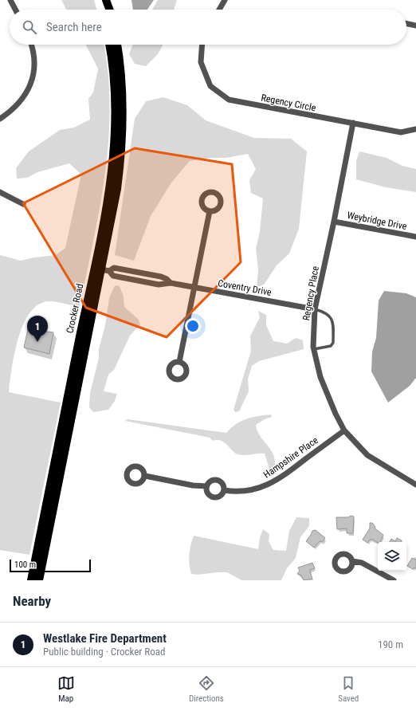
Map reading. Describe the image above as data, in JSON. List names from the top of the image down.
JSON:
{
  "streets": {
    "main road": ["Crocker Road"],
    "street": [
      "Regency Circle",
      "Weybridge Drive",
      "Coventry Drive",
      "Regency Place",
      "Hampshire Place"
    ]
  },
  "crossings": [
    ["Regency Circle", "Regency Place"],
    ["Weybridge Drive", "Regency Place"],
    ["Coventry Drive", "Regency Place"],
    ["Coventry Drive", "Crocker Road"],
    ["Regency Place", "Hampshire Place"]
  ],
  "scale_bar": "100 m",
  "page": {
    "search": "Search here",
    "pins": "1",
    "scale": "100 m",
    "heading": "Nearby",
    "list": [
      {
        "mark": "1",
        "name": "Westlake Fire Department",
        "note": "Public building · Crocker Road",
        "value": "190 m"
      }
    ],
    "nav": ["Map", "Directions", "Saved"]
  }
}
